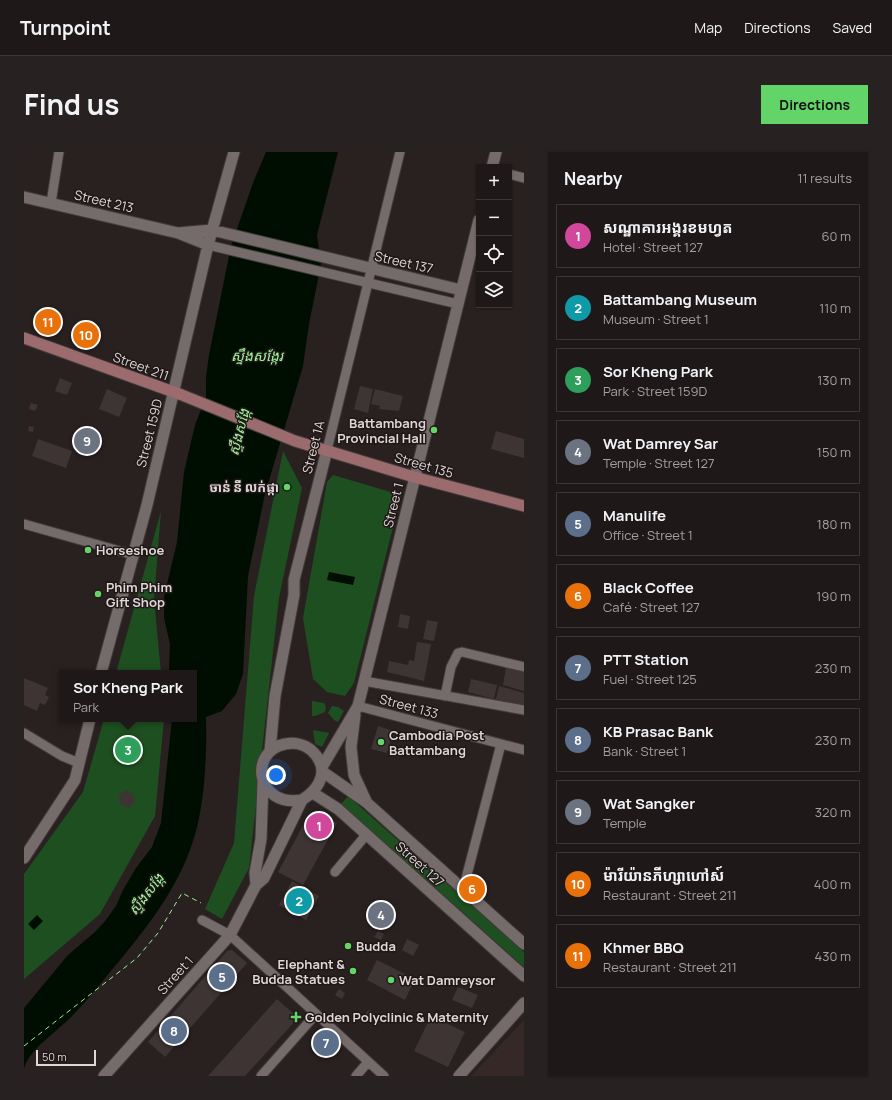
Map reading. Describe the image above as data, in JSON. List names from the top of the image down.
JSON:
{
  "streets": {
    "main road": ["Street 211", "Street 135"],
    "street": [
      "Street 213",
      "Street 137",
      "Street 159D",
      "Street 1A",
      "Street 1",
      "Street 133",
      "Street 127"
    ]
  },
  "crossings": [
    ["Street 213", "Street 137"],
    ["Street 213", "Street 159D"],
    ["Street 213", "Street 1A"],
    ["Street 137", "Street 1A"],
    ["Street 137", "Street 1"],
    ["Street 211", "Street 159D"],
    ["Street 211", "Street 135"],
    ["Street 1A", "Street 135"],
    ["Street 1A", "Street 1"],
    ["Street 1A", "Street 127"],
    ["Street 135", "Street 1"],
    ["Street 1", "Street 133"],
    ["Street 1", "Street 127"]
  ],
  "water": ["ស្ទឹងសង្កែរ", "ស្ទឹងសង្កែ"],
  "places": {
    "other": [
      "Battambang Provincial Hall",
      "ចាន់ នី លក់ផ្កា",
      "Horseshoe",
      "Phim Phim Gift Shop",
      "Cambodia Post Battambang",
      "Budda",
      "Elephant & Budda Statues",
      "Wat Damreysor"
    ],
    "health": ["Golden Polyclinic & Maternity"]
  },
  "scale_bar": "50 m",
  "page": {
    "header": "Turnpoint",
    "nav": ["Map", "Directions", "Saved"],
    "title": "Find us",
    "buttons": "Directions",
    "heading": ["Nearby", "11 results"],
    "map_buttons": ["+", "−"],
    "list": [
      {
        "mark": "1",
        "name": "សណ្ឋាគារអង្គរខមហ្វត",
        "note": "Hotel · Street 127",
        "value": "60 m"
      },
      {
        "mark": "2",
        "name": "Battambang Museum",
        "note": "Museum · Street 1",
        "value": "110 m"
      },
      {
        "mark": "3",
        "name": "Sor Kheng Park",
        "note": "Park · Street 159D",
        "value": "130 m"
      },
      {
        "mark": "4",
        "name": "Wat Damrey Sar",
        "note": "Temple · Street 127",
        "value": "150 m"
      },
      {
        "mark": "5",
        "name": "Manulife",
        "note": "Office · Street 1",
        "value": "180 m"
      },
      {
        "mark": "6",
        "name": "Black Coffee",
        "note": "Café · Street 127",
        "value": "190 m"
      },
      {
        "mark": "7",
        "name": "PTT Station",
        "note": "Fuel · Street 125",
        "value": "230 m"
      },
      {
        "mark": "8",
        "name": "KB Prasac Bank",
        "note": "Bank · Street 1",
        "value": "230 m"
      },
      {
        "mark": "9",
        "name": "Wat Sangker",
        "note": "Temple",
        "value": "320 m"
      },
      {
        "mark": "10",
        "name": "ម៉ារីយ៉ានភីហ្សាហៅស៍",
        "note": "Restaurant · Street 211",
        "value": "400 m"
      },
      {
        "mark": "11",
        "name": "Khmer BBQ",
        "note": "Restaurant · Street 211",
        "value": "430 m"
      }
    ],
    "pins": [
      "11",
      "10",
      "9",
      "3",
      "1",
      "6",
      "2",
      "4",
      "5",
      "8",
      "7"
    ],
    "popup": ["Sor Kheng Park", "Park"],
    "scale": "50 m"
  }
}
